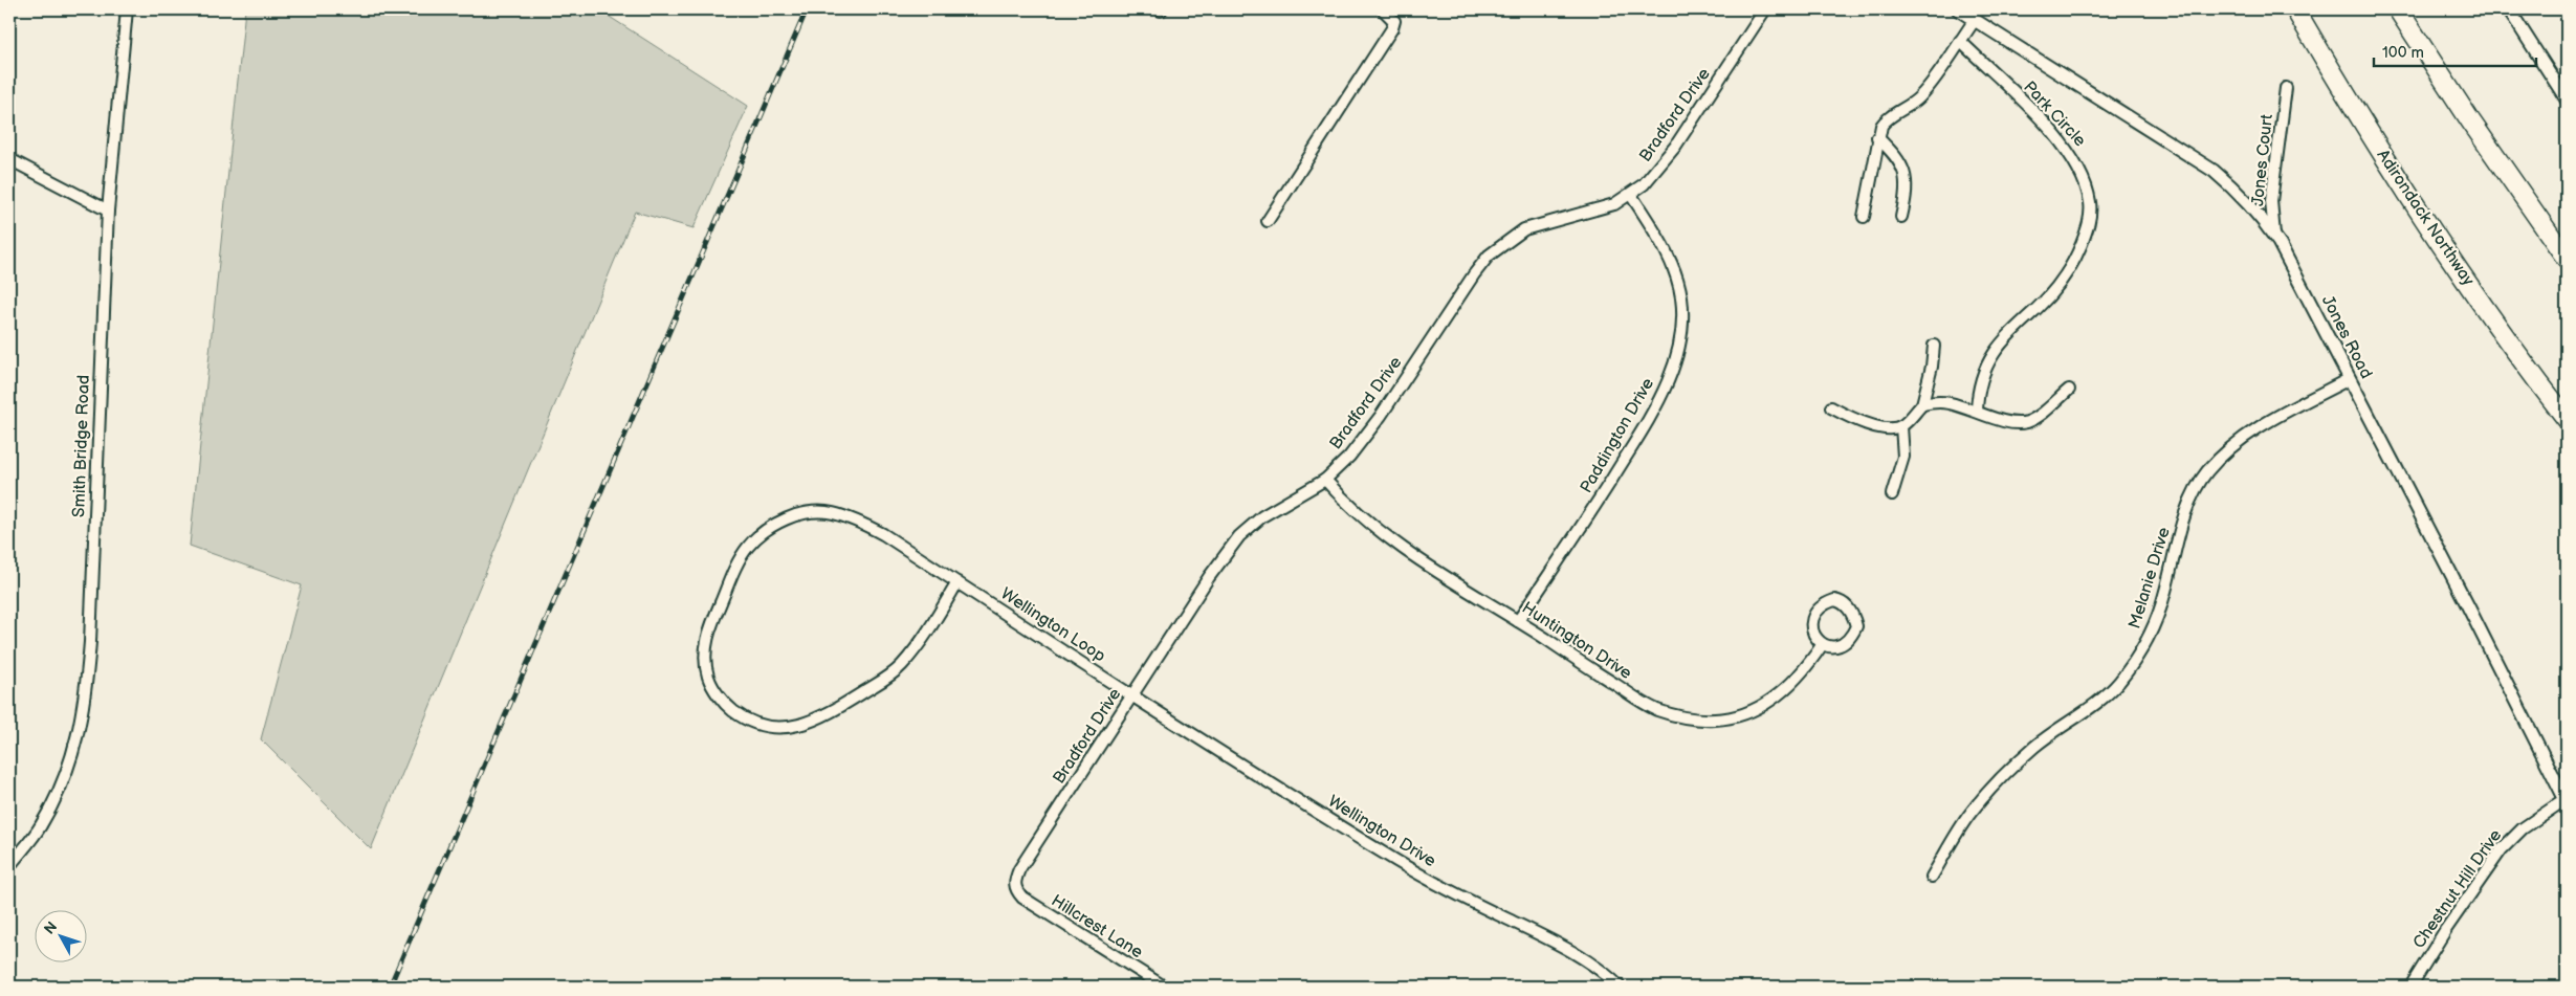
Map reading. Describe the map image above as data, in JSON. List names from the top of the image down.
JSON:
{
  "streets": {
    "highway": ["Adirondack Northway"],
    "street": [
      "Park Circle",
      "Bradford Drive",
      "Jones Court",
      "Jones Road",
      "Paddington Drive",
      "Smith Bridge Road",
      "Melanie Drive",
      "Wellington Loop",
      "Huntington Drive",
      "Wellington Drive",
      "Chestnut Hill Drive",
      "Hillcrest Lane"
    ]
  },
  "crossings": [
    ["Bradford Drive", "Paddington Drive"],
    ["Bradford Drive", "Wellington Loop"],
    ["Bradford Drive", "Huntington Drive"],
    ["Bradford Drive", "Wellington Drive"],
    ["Bradford Drive", "Hillcrest Lane"],
    ["Jones Court", "Jones Road"],
    ["Jones Road", "Melanie Drive"],
    ["Jones Road", "Chestnut Hill Drive"],
    ["Paddington Drive", "Huntington Drive"],
    ["Wellington Loop", "Wellington Drive"]
  ],
  "scale_bar": "100 m",
  "north": "top left"
}
